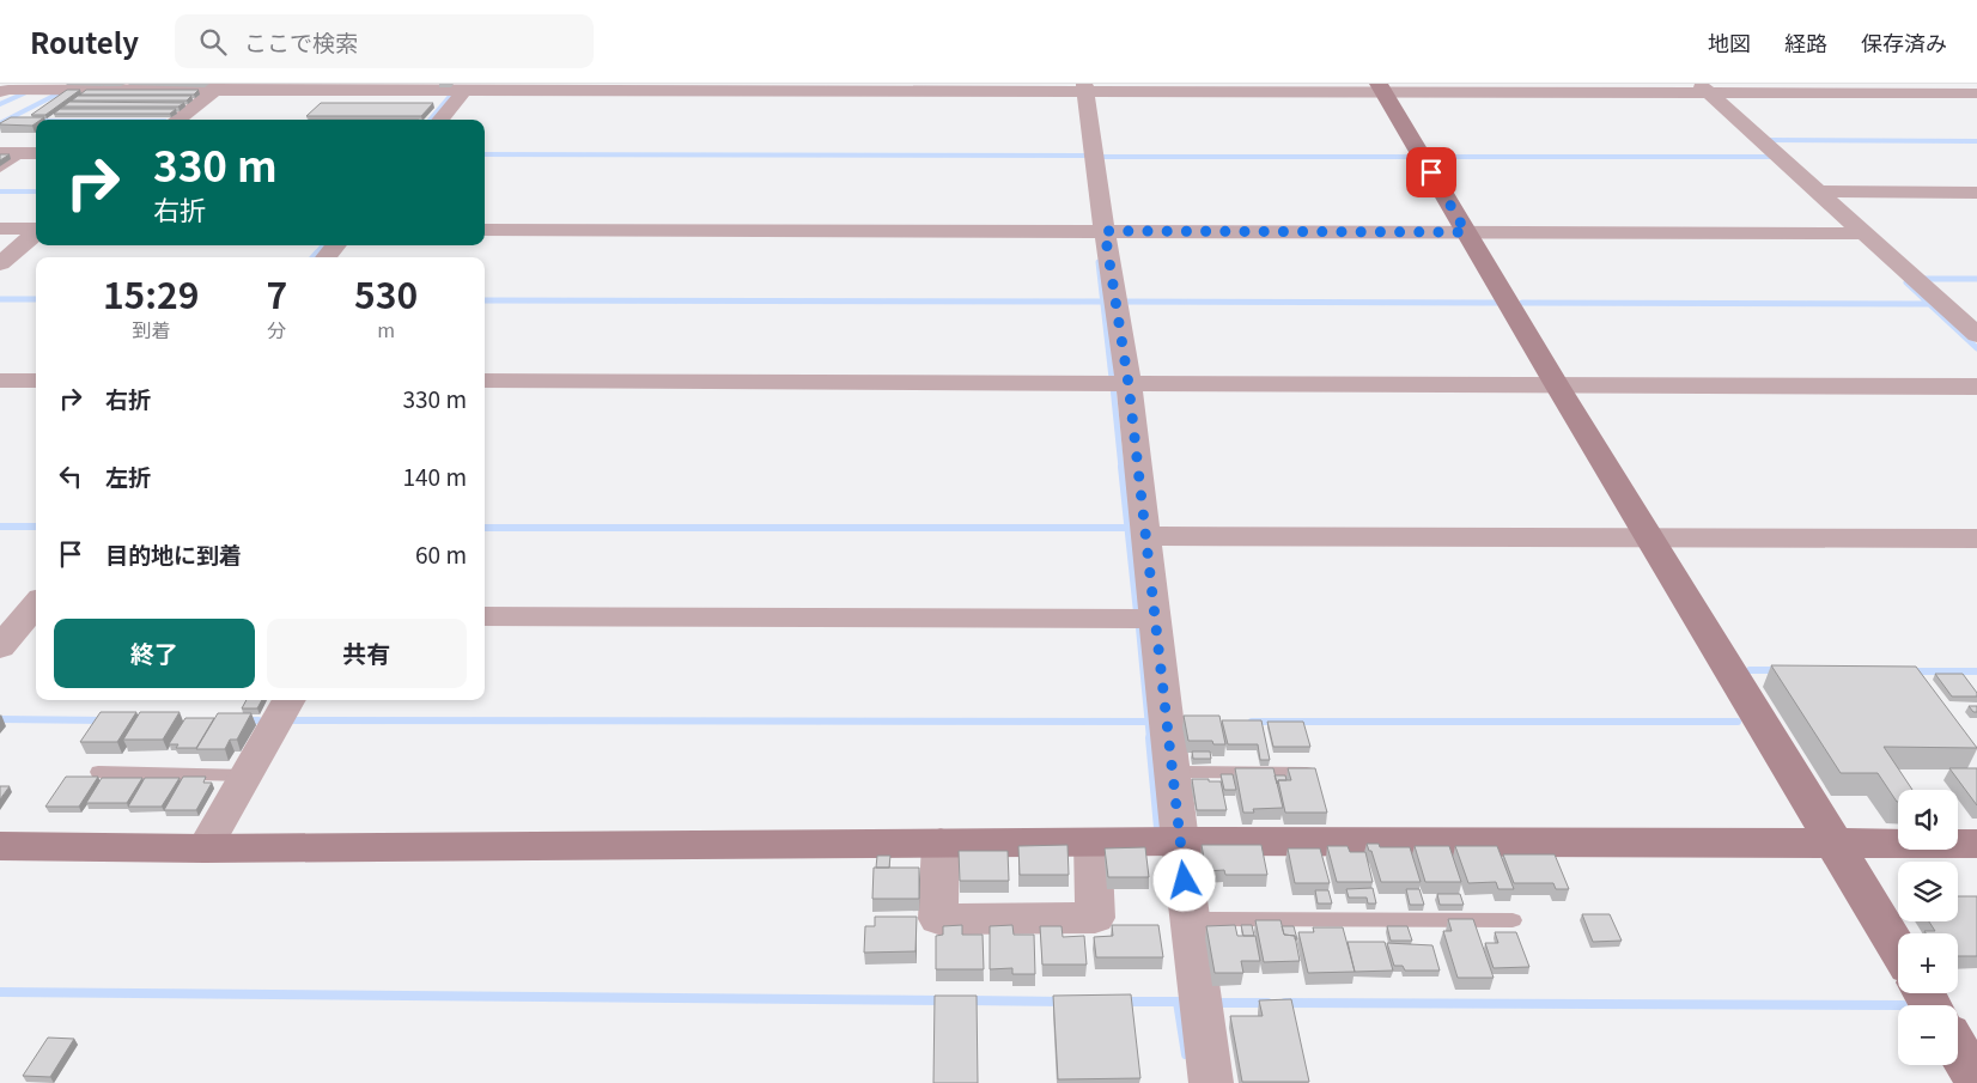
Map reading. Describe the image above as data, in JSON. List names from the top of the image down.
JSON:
{
  "page": {
    "header": "Routely",
    "search": "ここで検索",
    "nav": ["地図", "経路", "保存済み"],
    "turn": ["330 m", "右折"],
    "eta": [
      "15:29",
      "到着",
      "7",
      "分",
      "530",
      "m"
    ],
    "list": [
      {
        "name": "右折",
        "value": "330 m"
      },
      {
        "name": "左折",
        "value": "140 m"
      },
      {
        "name": "目的地に到着",
        "value": "60 m"
      }
    ],
    "buttons": ["終了", "共有"],
    "map_buttons": ["+", "−"]
  }
}
